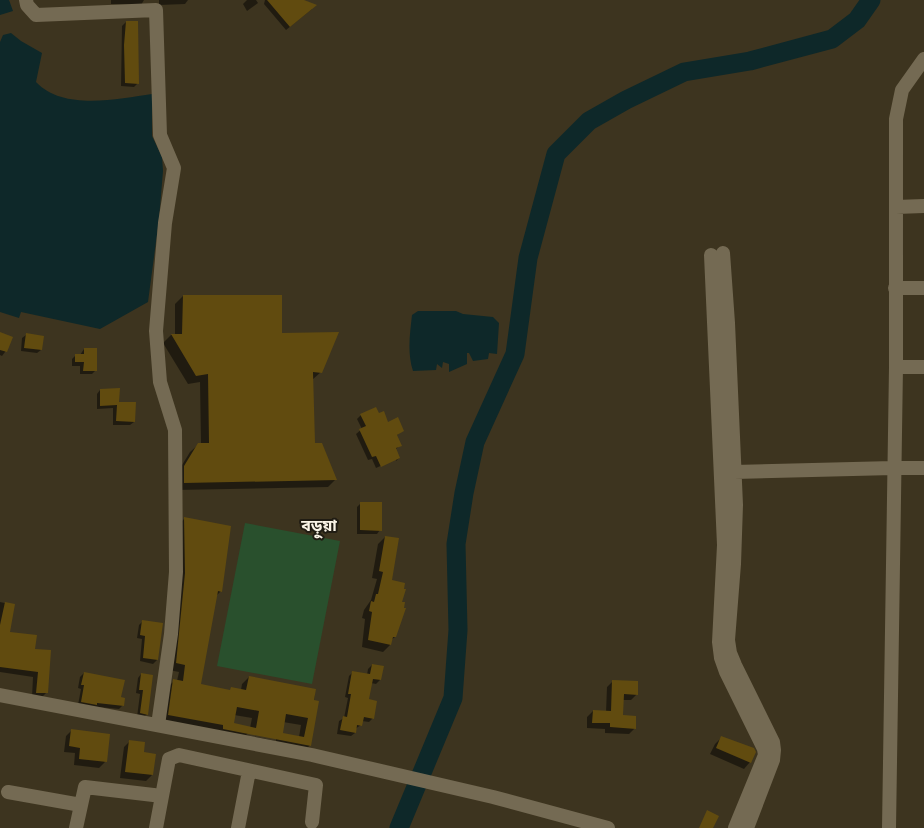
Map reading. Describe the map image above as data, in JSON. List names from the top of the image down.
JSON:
{
  "districts": ["বড়ুয়া"]
}
